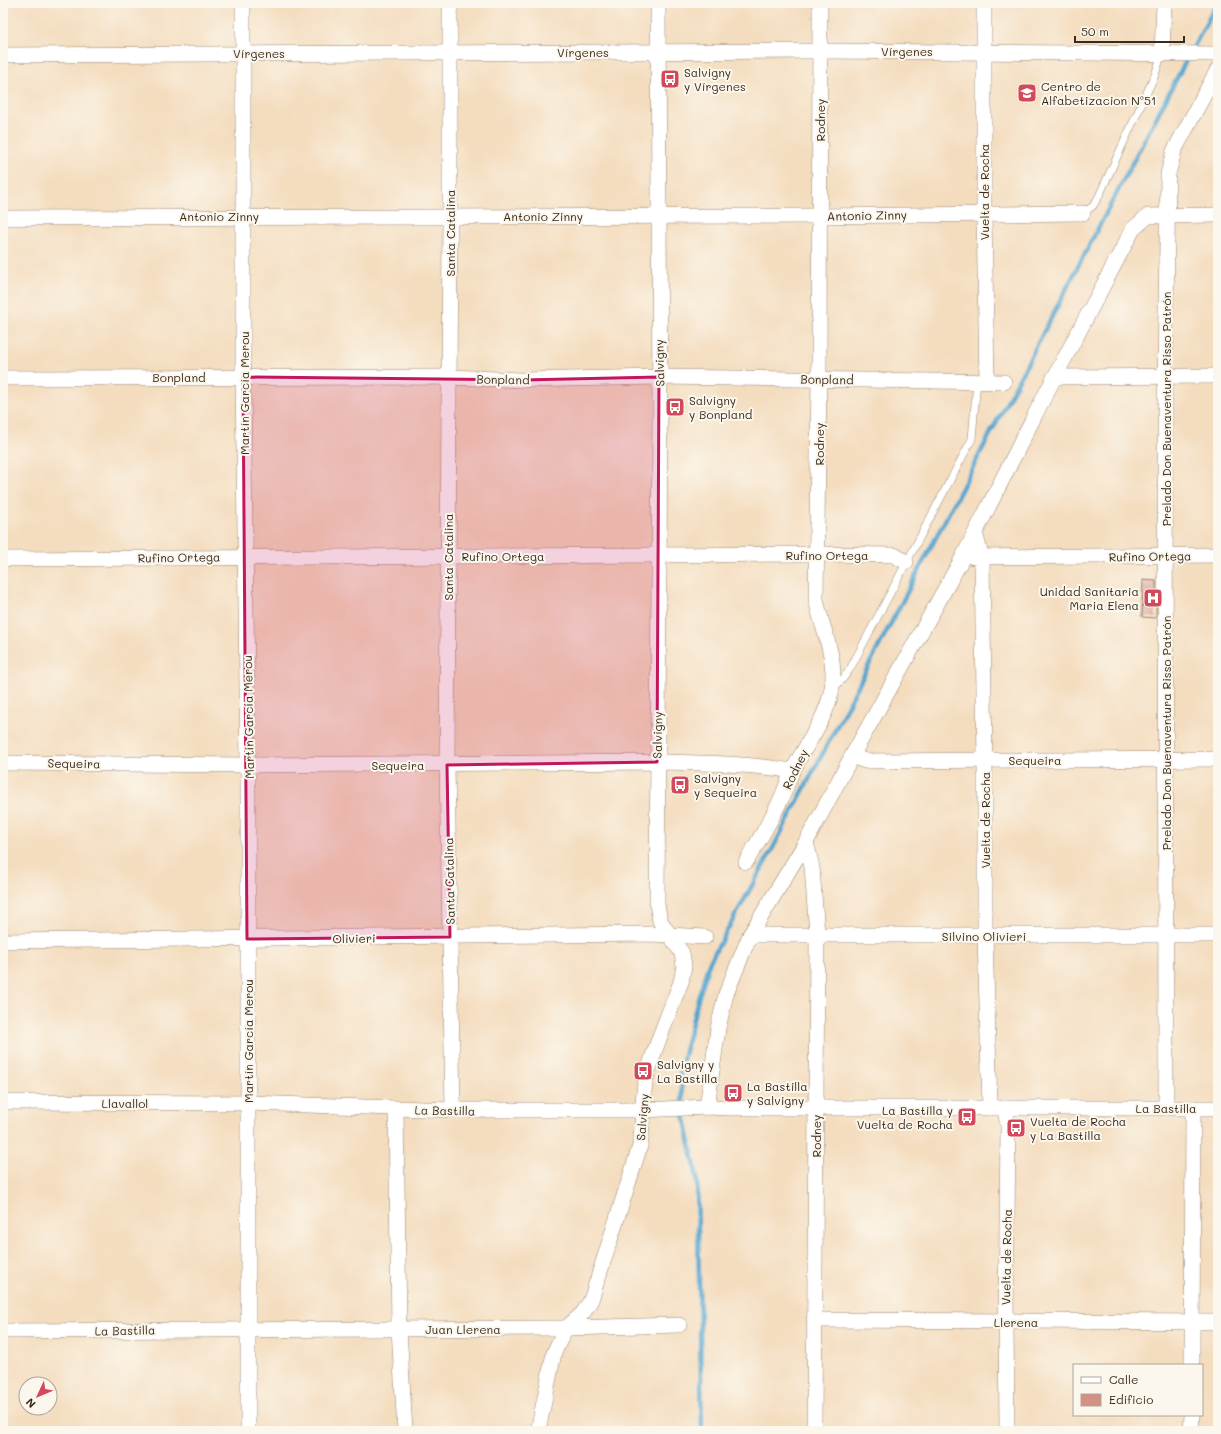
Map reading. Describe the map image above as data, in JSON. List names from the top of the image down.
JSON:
{
  "streets": {
    "street": [
      "Vírgenes",
      "Rodney",
      "Vuelta de Rocha",
      "Antonio Zinny",
      "Santa Catalina",
      "Salvigny",
      "Bonpland",
      "Martín García Merou",
      "Prelado Don Buenaventura Risso Patrón",
      "Rufino Ortega",
      "Sequeira",
      "Silvino Olivieri",
      "Olivieri",
      "Llavallol",
      "La Bastilla",
      "Llerena",
      "Juan Llerena"
    ]
  },
  "crossings": [
    ["Vírgenes", "Rodney"],
    ["Vírgenes", "Vuelta de Rocha"],
    ["Vírgenes", "Santa Catalina"],
    ["Vírgenes", "Salvigny"],
    ["Vírgenes", "Martín García Merou"],
    ["Rodney", "Antonio Zinny"],
    ["Rodney", "Bonpland"],
    ["Rodney", "Rufino Ortega"],
    ["Rodney", "Sequeira"],
    ["Rodney", "Silvino Olivieri"],
    ["Rodney", "La Bastilla"],
    ["Rodney", "Llerena"],
    ["Vuelta de Rocha", "Antonio Zinny"],
    ["Vuelta de Rocha", "Bonpland"],
    ["Vuelta de Rocha", "Rufino Ortega"],
    ["Vuelta de Rocha", "Sequeira"],
    ["Vuelta de Rocha", "Silvino Olivieri"],
    ["Vuelta de Rocha", "La Bastilla"],
    ["Vuelta de Rocha", "Llerena"],
    ["Antonio Zinny", "Santa Catalina"],
    ["Antonio Zinny", "Salvigny"],
    ["Antonio Zinny", "Martín García Merou"],
    ["Santa Catalina", "Bonpland"],
    ["Santa Catalina", "Rufino Ortega"],
    ["Santa Catalina", "Sequeira"],
    ["Santa Catalina", "Olivieri"],
    ["Santa Catalina", "La Bastilla"],
    ["Salvigny", "Bonpland"],
    ["Salvigny", "Rufino Ortega"],
    ["Salvigny", "Sequeira"],
    ["Salvigny", "Olivieri"],
    ["Salvigny", "La Bastilla"],
    ["Salvigny", "Juan Llerena"],
    ["Bonpland", "Martín García Merou"],
    ["Martín García Merou", "Rufino Ortega"],
    ["Martín García Merou", "Sequeira"],
    ["Martín García Merou", "Olivieri"],
    ["Martín García Merou", "Llavallol"],
    ["Martín García Merou", "La Bastilla"],
    ["Martín García Merou", "Juan Llerena"],
    ["Prelado Don Buenaventura Risso Patrón", "Rufino Ortega"],
    ["Prelado Don Buenaventura Risso Patrón", "Sequeira"],
    ["Prelado Don Buenaventura Risso Patrón", "Silvino Olivieri"],
    ["Prelado Don Buenaventura Risso Patrón", "La Bastilla"],
    ["Llavallol", "La Bastilla"],
    ["La Bastilla", "Juan Llerena"]
  ],
  "places": {
    "bus stop": [
      "Salvigny y Vírgenes",
      "Salvigny y Bonpland",
      "Salvigny y Sequeira",
      "Salvigny y La Bastilla",
      "La Bastilla y Salvigny",
      "La Bastilla y Vuelta de Rocha",
      "Vuelta de Rocha y La Bastilla"
    ],
    "school or university": ["Centro de Alfabetizacion Nº51"],
    "hospital": ["Unidad Sanitaria Maria Elena"]
  },
  "legend": ["Calle", "Edificio"],
  "scale_bar": "50 m",
  "north": "bottom left"
}
